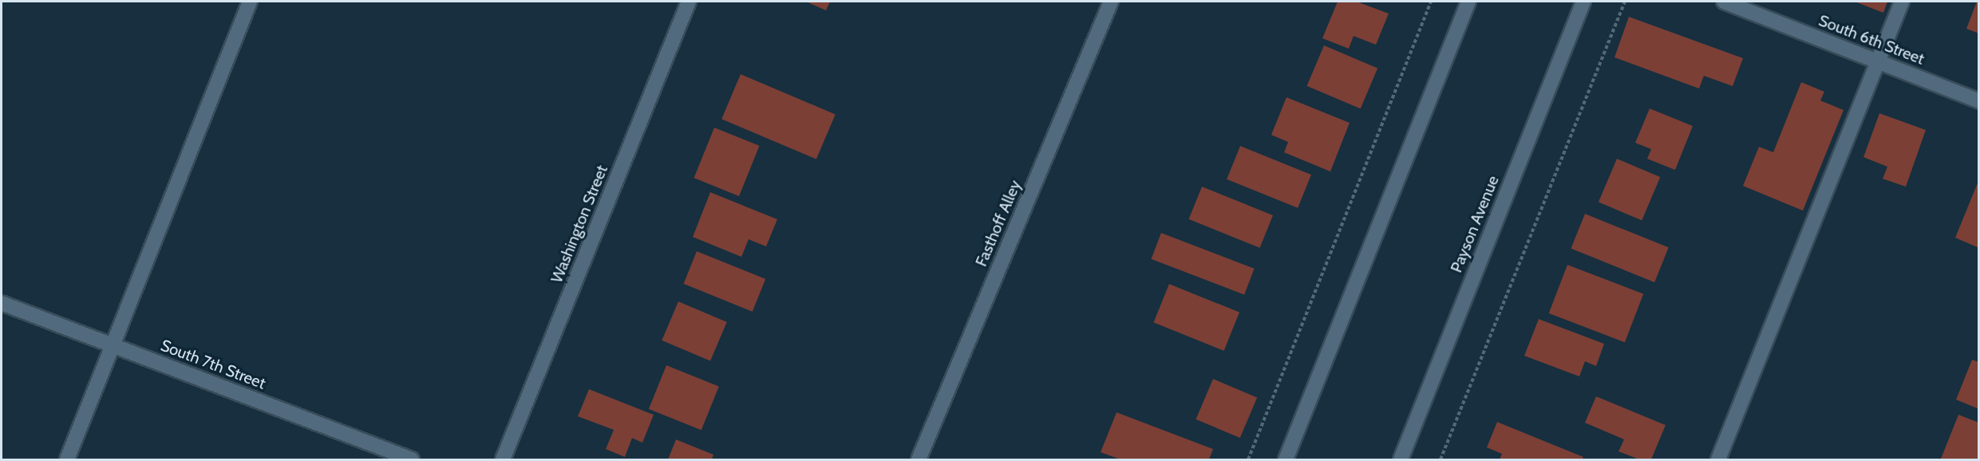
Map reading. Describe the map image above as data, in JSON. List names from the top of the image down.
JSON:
{
  "streets": {
    "street": [
      "South 6th Street",
      "Fasthoff Alley",
      "Washington Street",
      "Payson Avenue",
      "South 7th Street"
    ]
  }
}
